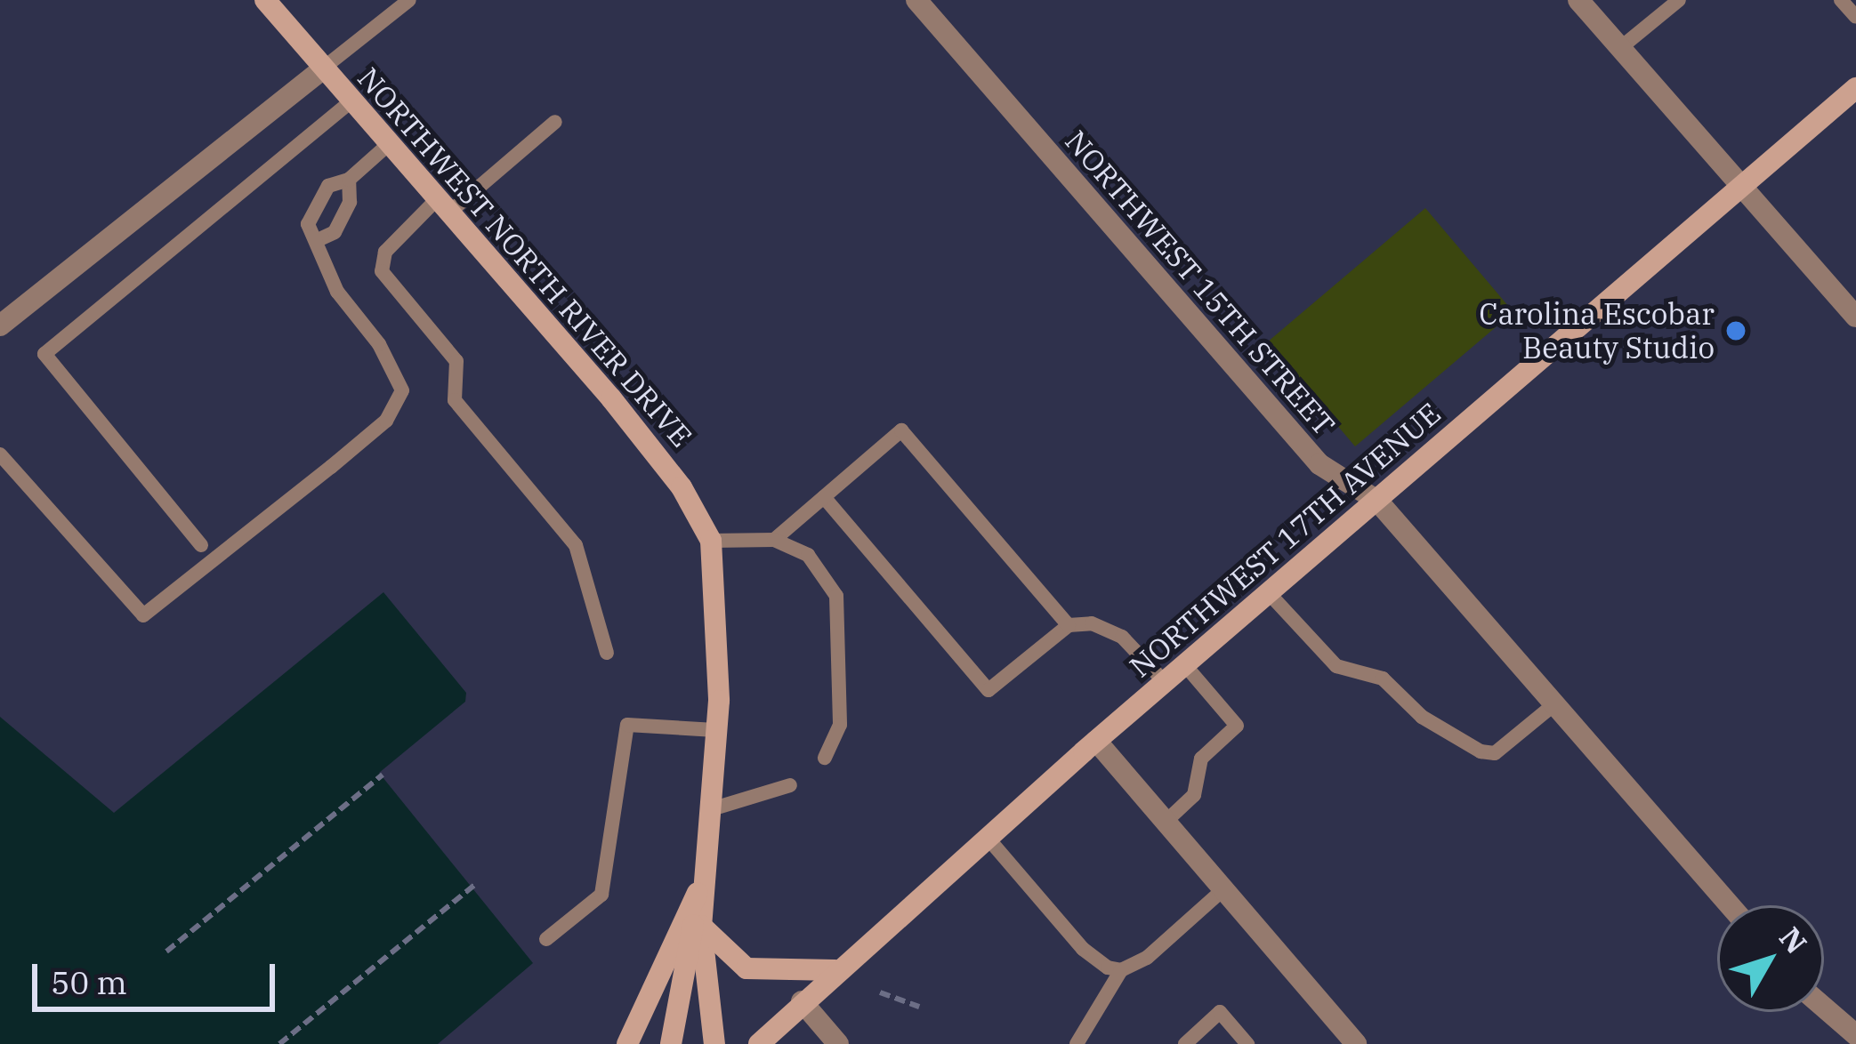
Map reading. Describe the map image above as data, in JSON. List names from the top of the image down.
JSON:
{
  "streets": {
    "main road": ["NORTHWEST NORTH RIVER DRIVE", "NORTHWEST 17TH AVENUE"],
    "street": ["NORTHWEST 15TH STREET"]
  },
  "crossings": [
    ["NORTHWEST 15TH STREET", "NORTHWEST 17TH AVENUE"]
  ],
  "places": ["Carolina Escobar Beauty Studio"],
  "scale_bar": "50 m",
  "north": "top right"
}
